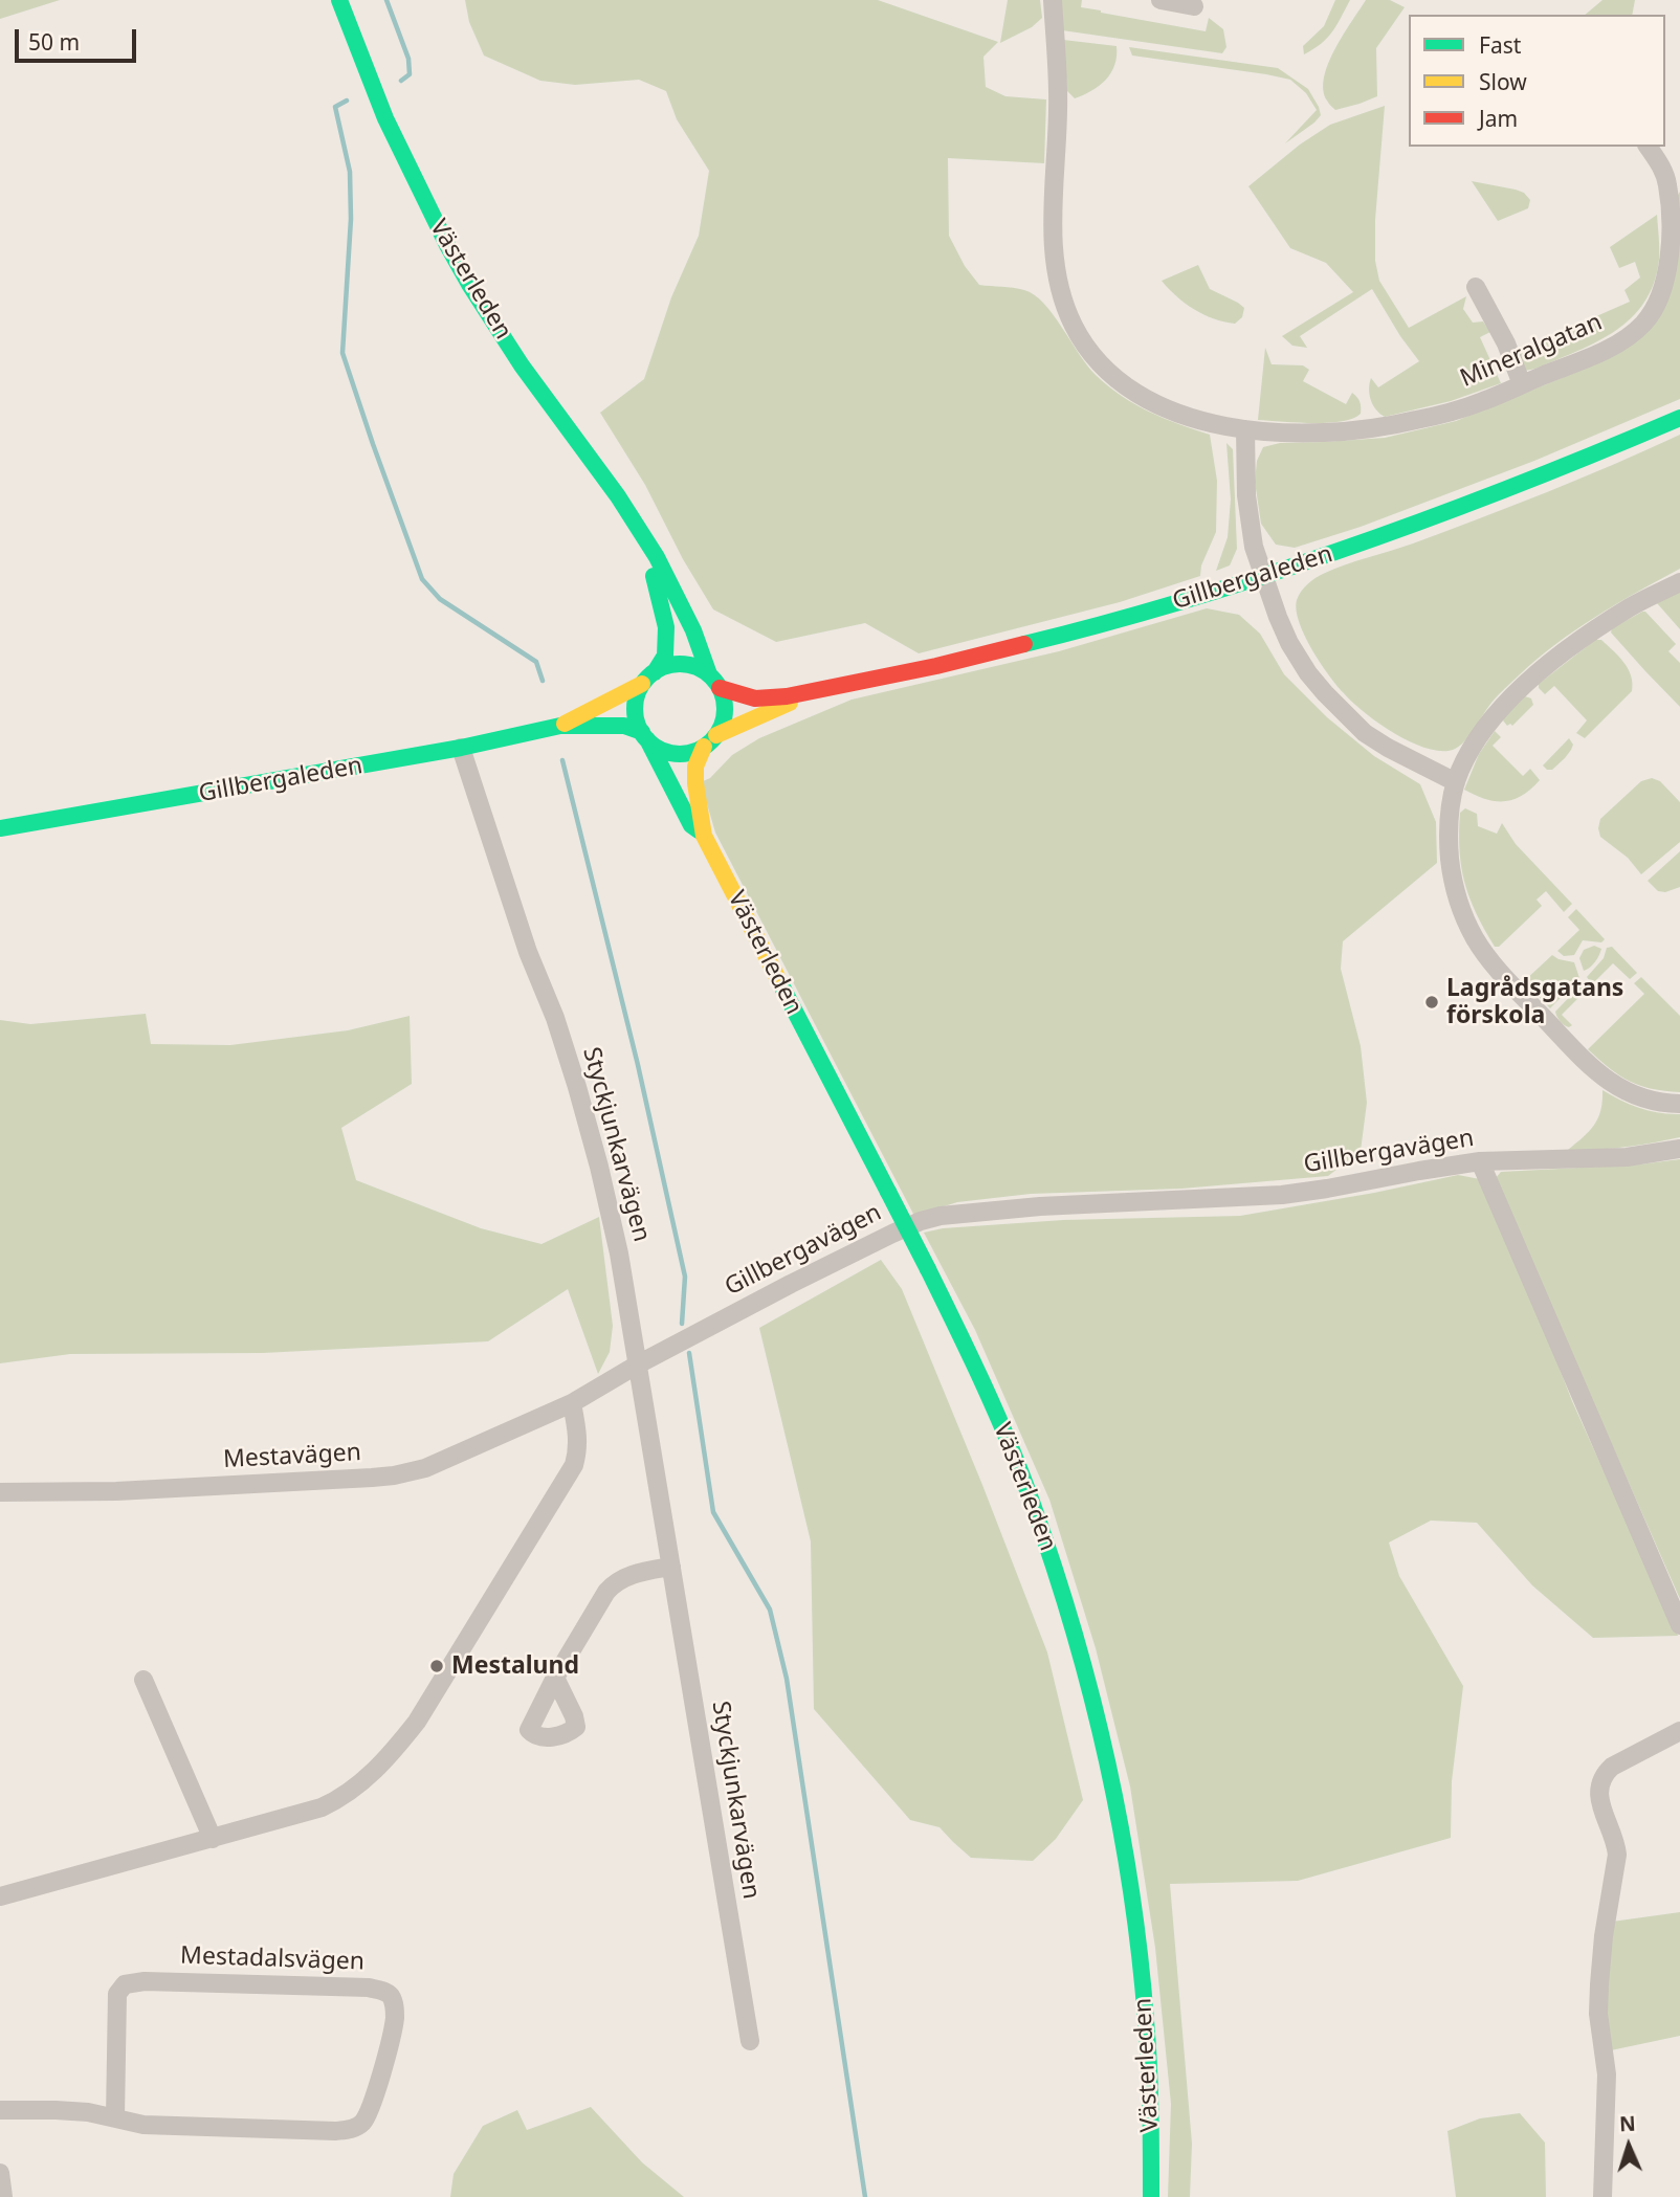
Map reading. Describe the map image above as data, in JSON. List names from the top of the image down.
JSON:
{
  "streets": {
    "main road": ["Västerleden", "Gillbergaleden"],
    "street": [
      "Mineralgatan",
      "Styckjunkarvägen",
      "Gillbergavägen",
      "Mestavägen",
      "Mestadalsvägen"
    ]
  },
  "crossings": [
    ["Västerleden", "Gillbergaleden"],
    ["Gillbergaleden", "Styckjunkarvägen"],
    ["Styckjunkarvägen", "Gillbergavägen"],
    ["Gillbergavägen", "Mestavägen"]
  ],
  "places": ["Lagrådsgatans förskola", "Mestalund"],
  "legend": ["Fast", "Slow", "Jam"],
  "scale_bar": "50 m",
  "north": "top"
}
